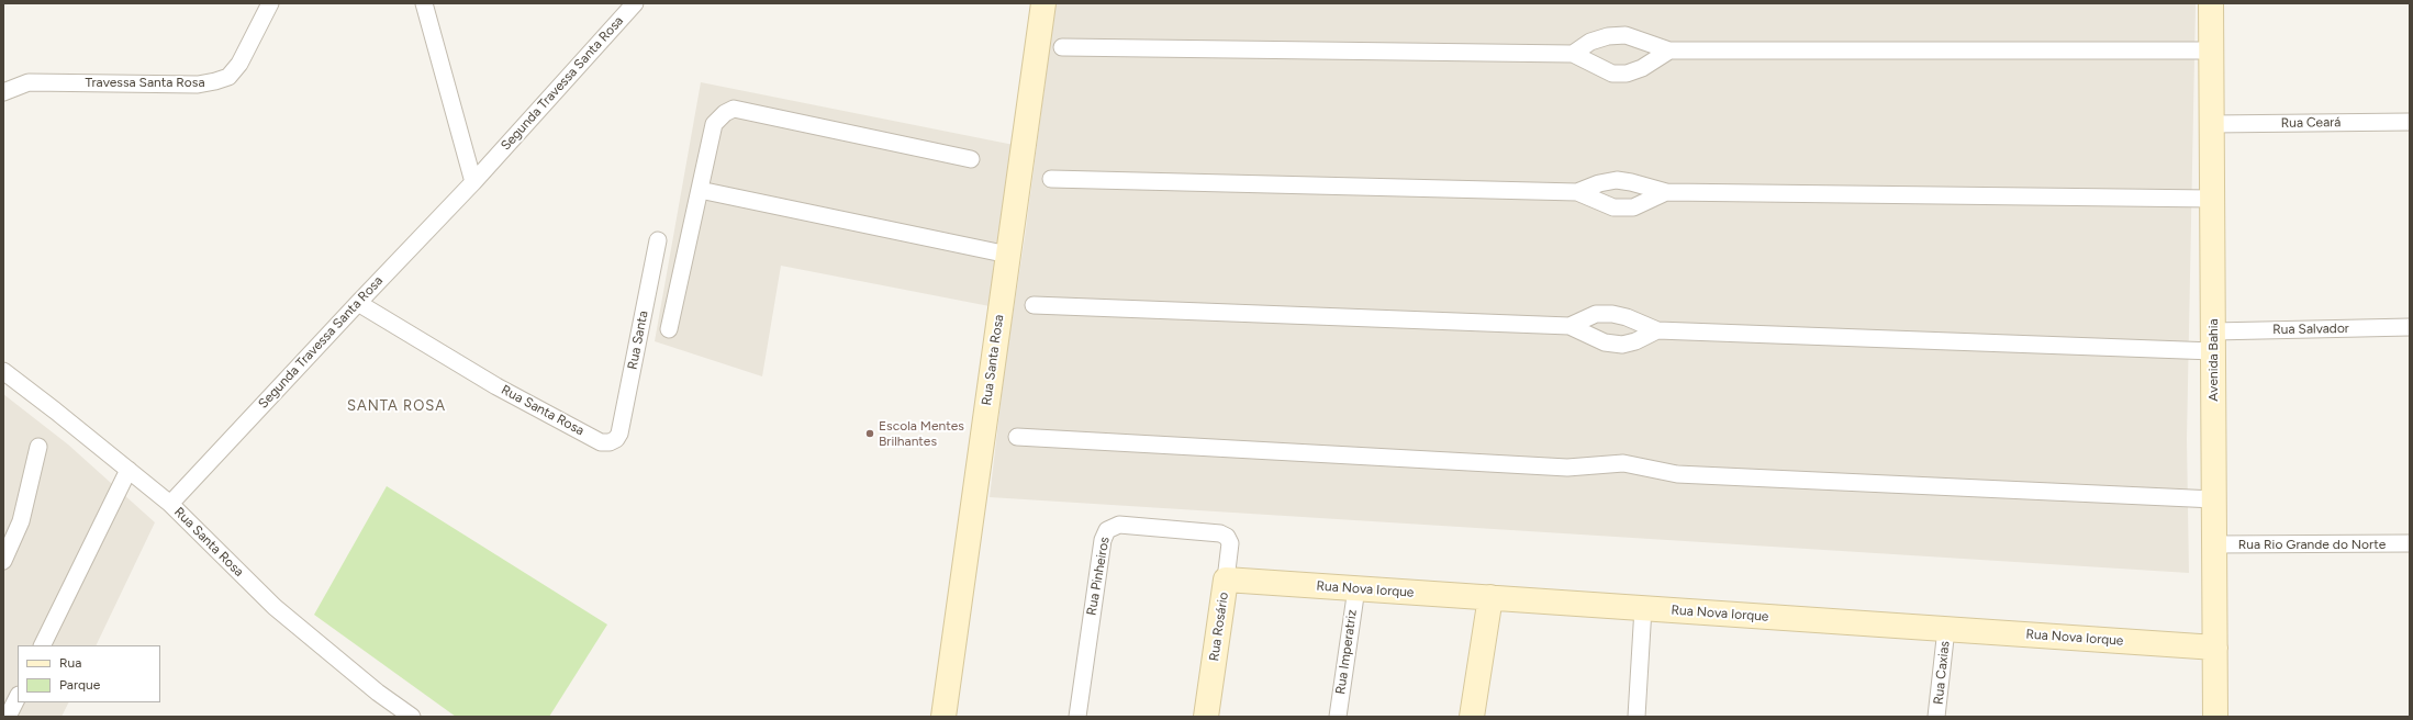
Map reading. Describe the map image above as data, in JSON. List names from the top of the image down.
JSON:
{
  "streets": {
    "street": [
      "Travessa Santa Rosa",
      "Segunda Travessa Santa Rosa",
      "Rua Ceará",
      "Rua Salvador",
      "Rua Santa",
      "Rua Santa Rosa",
      "Avenida Bahia",
      "Rua Rio Grande do Norte",
      "Rua Pinheiros",
      "Rua Nova Iorque",
      "Rua Rosário",
      "Rua Imperatriz",
      "Rua Caxias"
    ]
  },
  "crossings": [
    ["Segunda Travessa Santa Rosa", "Rua Santa Rosa"],
    ["Rua Ceará", "Avenida Bahia"],
    ["Rua Salvador", "Avenida Bahia"],
    ["Rua Santa", "Rua Santa Rosa"],
    ["Avenida Bahia", "Rua Rio Grande do Norte"],
    ["Avenida Bahia", "Rua Nova Iorque"],
    ["Rua Pinheiros", "Rua Rosário"],
    ["Rua Nova Iorque", "Rua Rosário"],
    ["Rua Nova Iorque", "Rua Imperatriz"],
    ["Rua Nova Iorque", "Rua Caxias"]
  ],
  "districts": ["SANTA ROSA"],
  "places": ["Escola Mentes Brilhantes"],
  "legend": ["Rua", "Parque"]
}
